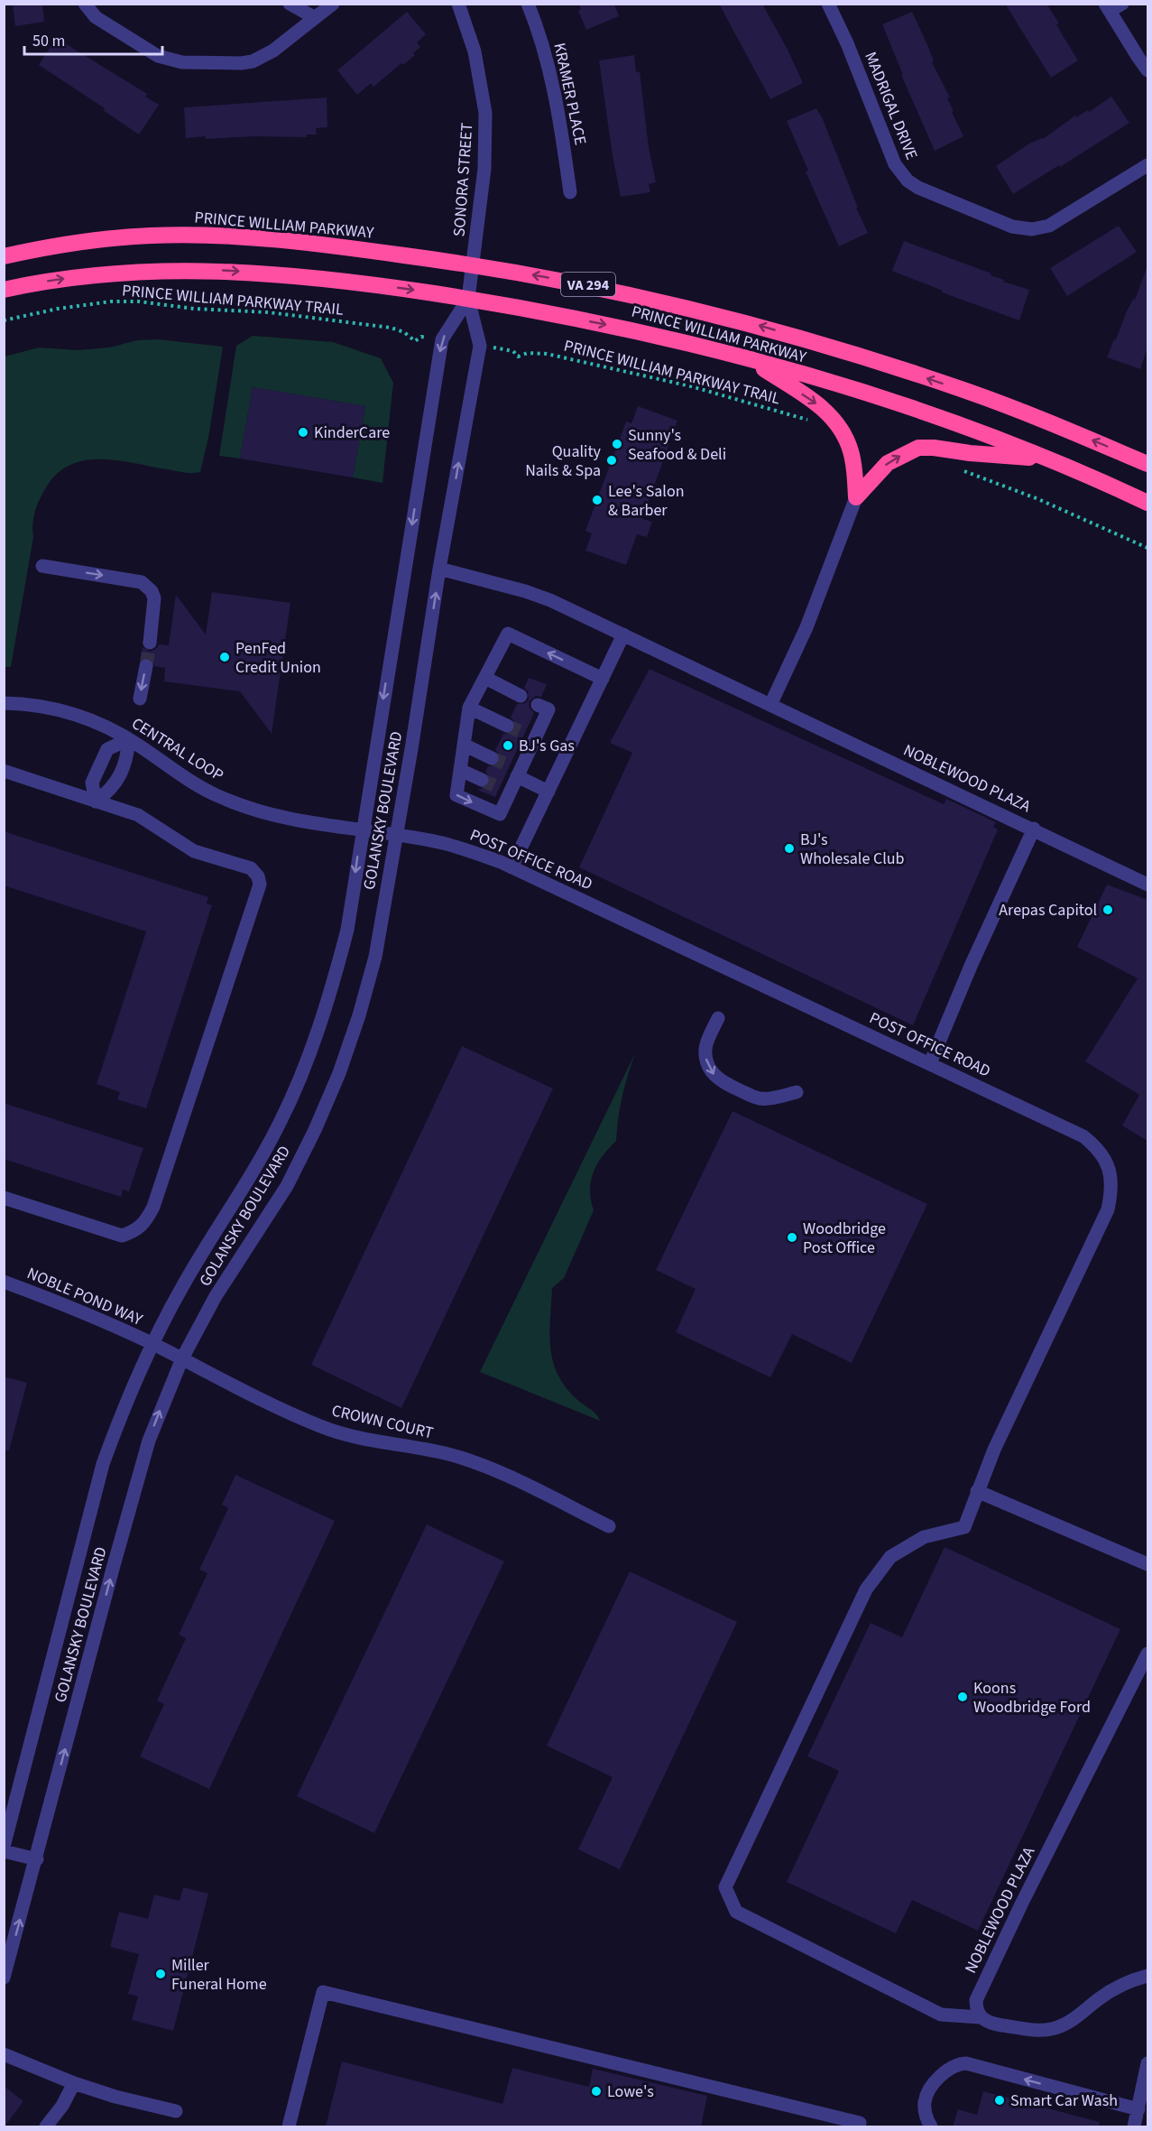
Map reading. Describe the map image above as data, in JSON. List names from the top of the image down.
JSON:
{
  "streets": {
    "highway": ["PRINCE WILLIAM PARKWAY", "VA 294"],
    "street": [
      "KRAMER PLACE",
      "MADRIGAL DRIVE",
      "SONORA STREET",
      "CENTRAL LOOP",
      "NOBLEWOOD PLAZA",
      "GOLANSKY BOULEVARD",
      "POST OFFICE ROAD",
      "NOBLE POND WAY",
      "CROWN COURT"
    ],
    "path": ["PRINCE WILLIAM PARKWAY TRAIL"]
  },
  "crossings": [
    ["SONORA STREET", "PRINCE WILLIAM PARKWAY"],
    ["SONORA STREET", "GOLANSKY BOULEVARD"],
    ["PRINCE WILLIAM PARKWAY", "GOLANSKY BOULEVARD"],
    ["CENTRAL LOOP", "GOLANSKY BOULEVARD"],
    ["CENTRAL LOOP", "POST OFFICE ROAD"],
    ["NOBLEWOOD PLAZA", "GOLANSKY BOULEVARD"],
    ["NOBLEWOOD PLAZA", "POST OFFICE ROAD"],
    ["GOLANSKY BOULEVARD", "POST OFFICE ROAD"],
    ["GOLANSKY BOULEVARD", "NOBLE POND WAY"],
    ["GOLANSKY BOULEVARD", "CROWN COURT"],
    ["NOBLE POND WAY", "CROWN COURT"]
  ],
  "places": [
    "KinderCare",
    "Sunny's Seafood & Deli",
    "Quality Nails & Spa",
    "Lee's Salon & Barber",
    "PenFed Credit Union",
    "BJ's Gas",
    "BJ's Wholesale Club",
    "Arepas Capitol",
    "Woodbridge Post Office",
    "Koons Woodbridge Ford",
    "Miller Funeral Home",
    "Lowe's",
    "Smart Car Wash"
  ],
  "scale_bar": "50 m"
}
